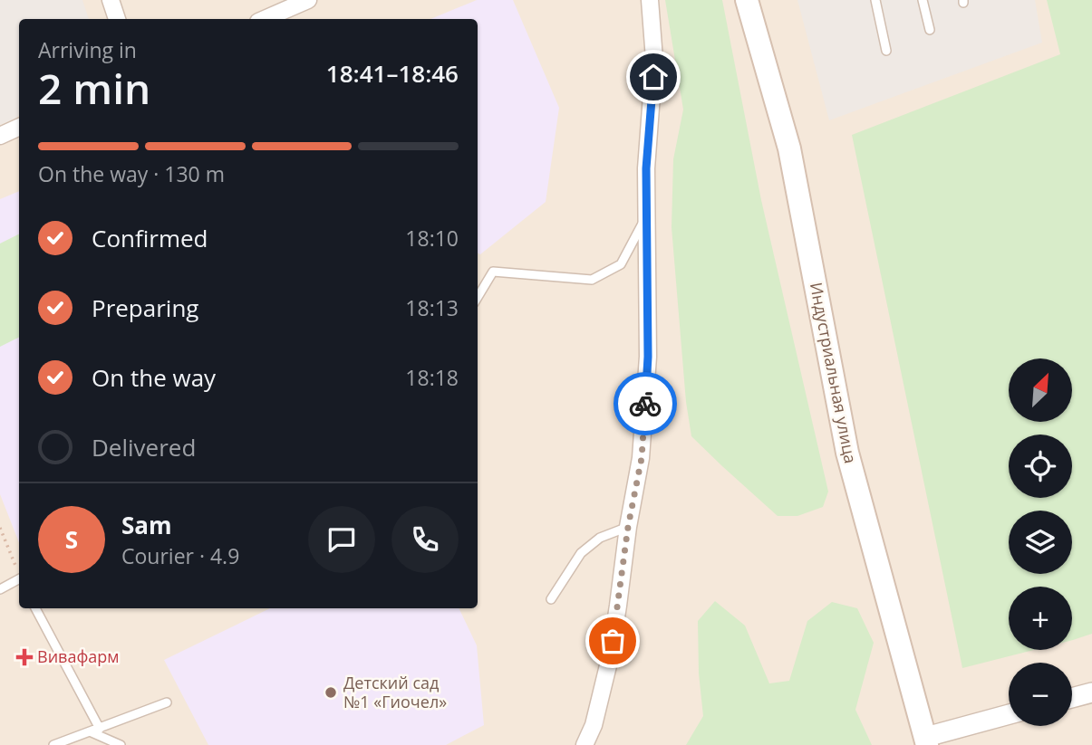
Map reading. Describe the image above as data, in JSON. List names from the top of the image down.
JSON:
{
  "streets": {
    "main road": ["Индустриальная улица"]
  },
  "places": {
    "health": ["Вивафарм"],
    "other": ["Детский сад №1 «Гиочел»"]
  },
  "north": "top right",
  "page": {
    "heading": ["2 min", "Arriving in", "18:41–18:46"],
    "panel": ["Sam", "Courier · 4.9"],
    "bar": "On the way · 130 m",
    "list": [
      ["Confirmed", "18:10"],
      ["Preparing", "18:13"],
      ["On the way", "18:18"],
      "Delivered"
    ],
    "map_buttons": ["+", "−"],
    "round": "S"
  }
}
